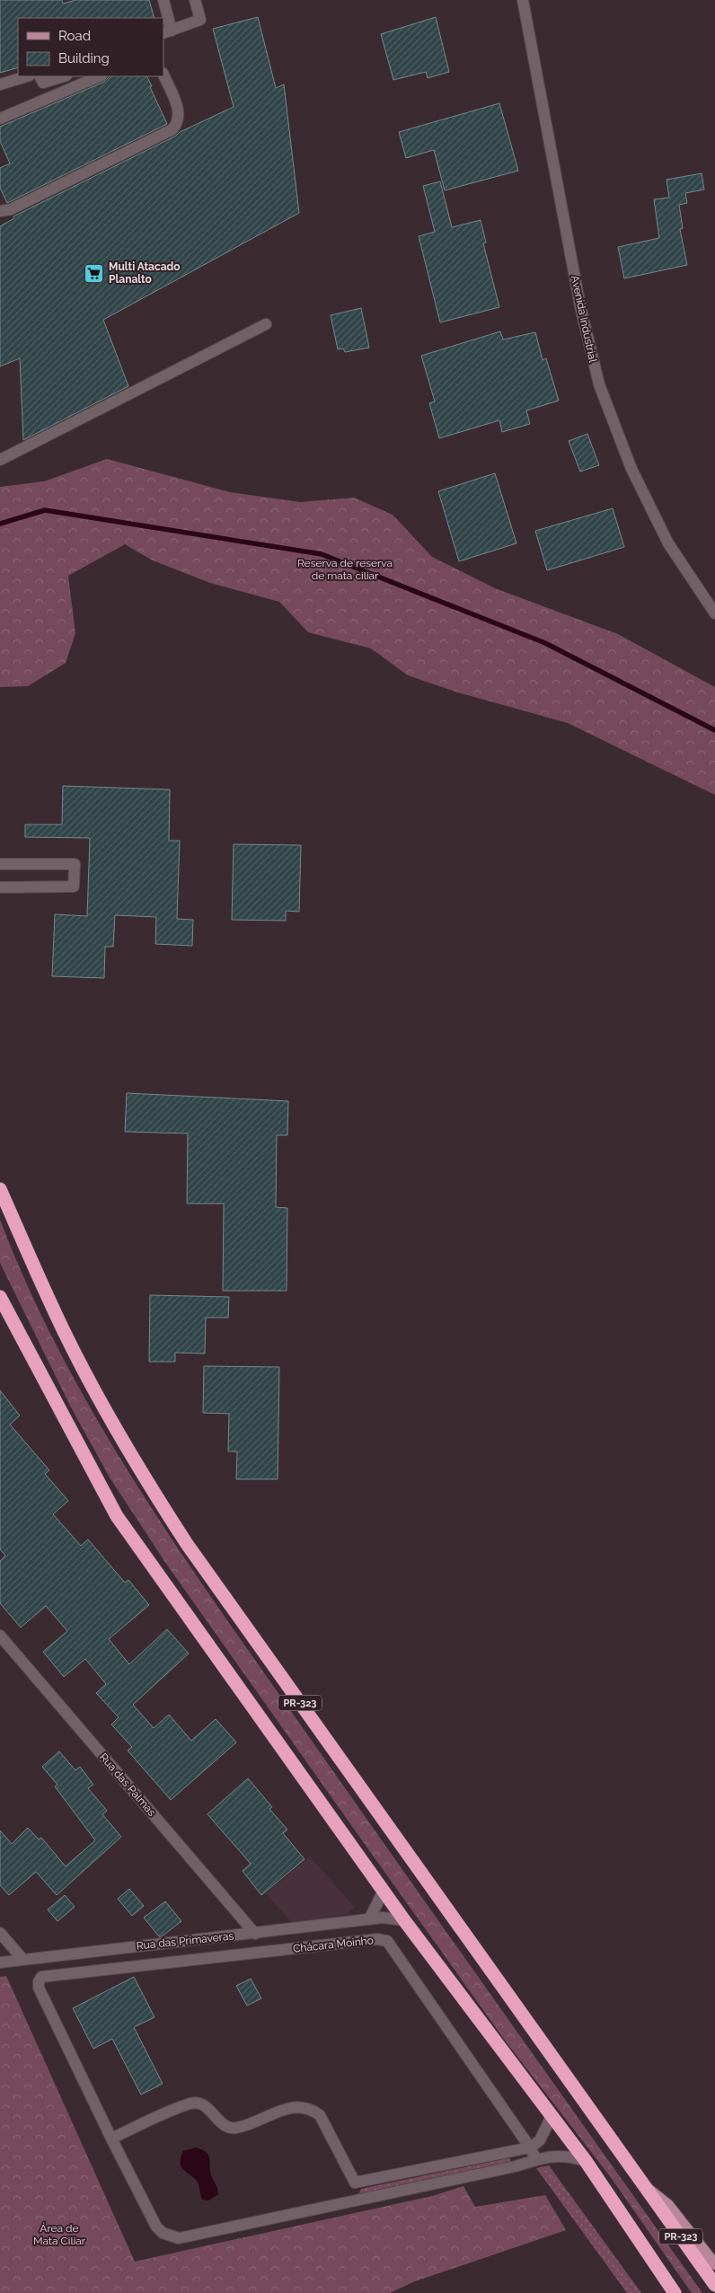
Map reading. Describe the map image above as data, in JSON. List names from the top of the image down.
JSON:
{
  "streets": {
    "highway": ["PR-323"],
    "street": [
      "Avenida Industrial",
      "Rua das Palmas",
      "Rua das Primaveras",
      "Chácara Moinho"
    ]
  },
  "crossings": [
    ["PR-323", "Rua das Primaveras"],
    ["Rua das Palmas", "Rua das Primaveras"]
  ],
  "parks": ["Reserva de reserva de mata ciliar", "Área de Mata Ciliar"],
  "places": {
    "supermarket": ["Multi Atacado Planalto"]
  },
  "legend": ["Road", "Building"]
}
